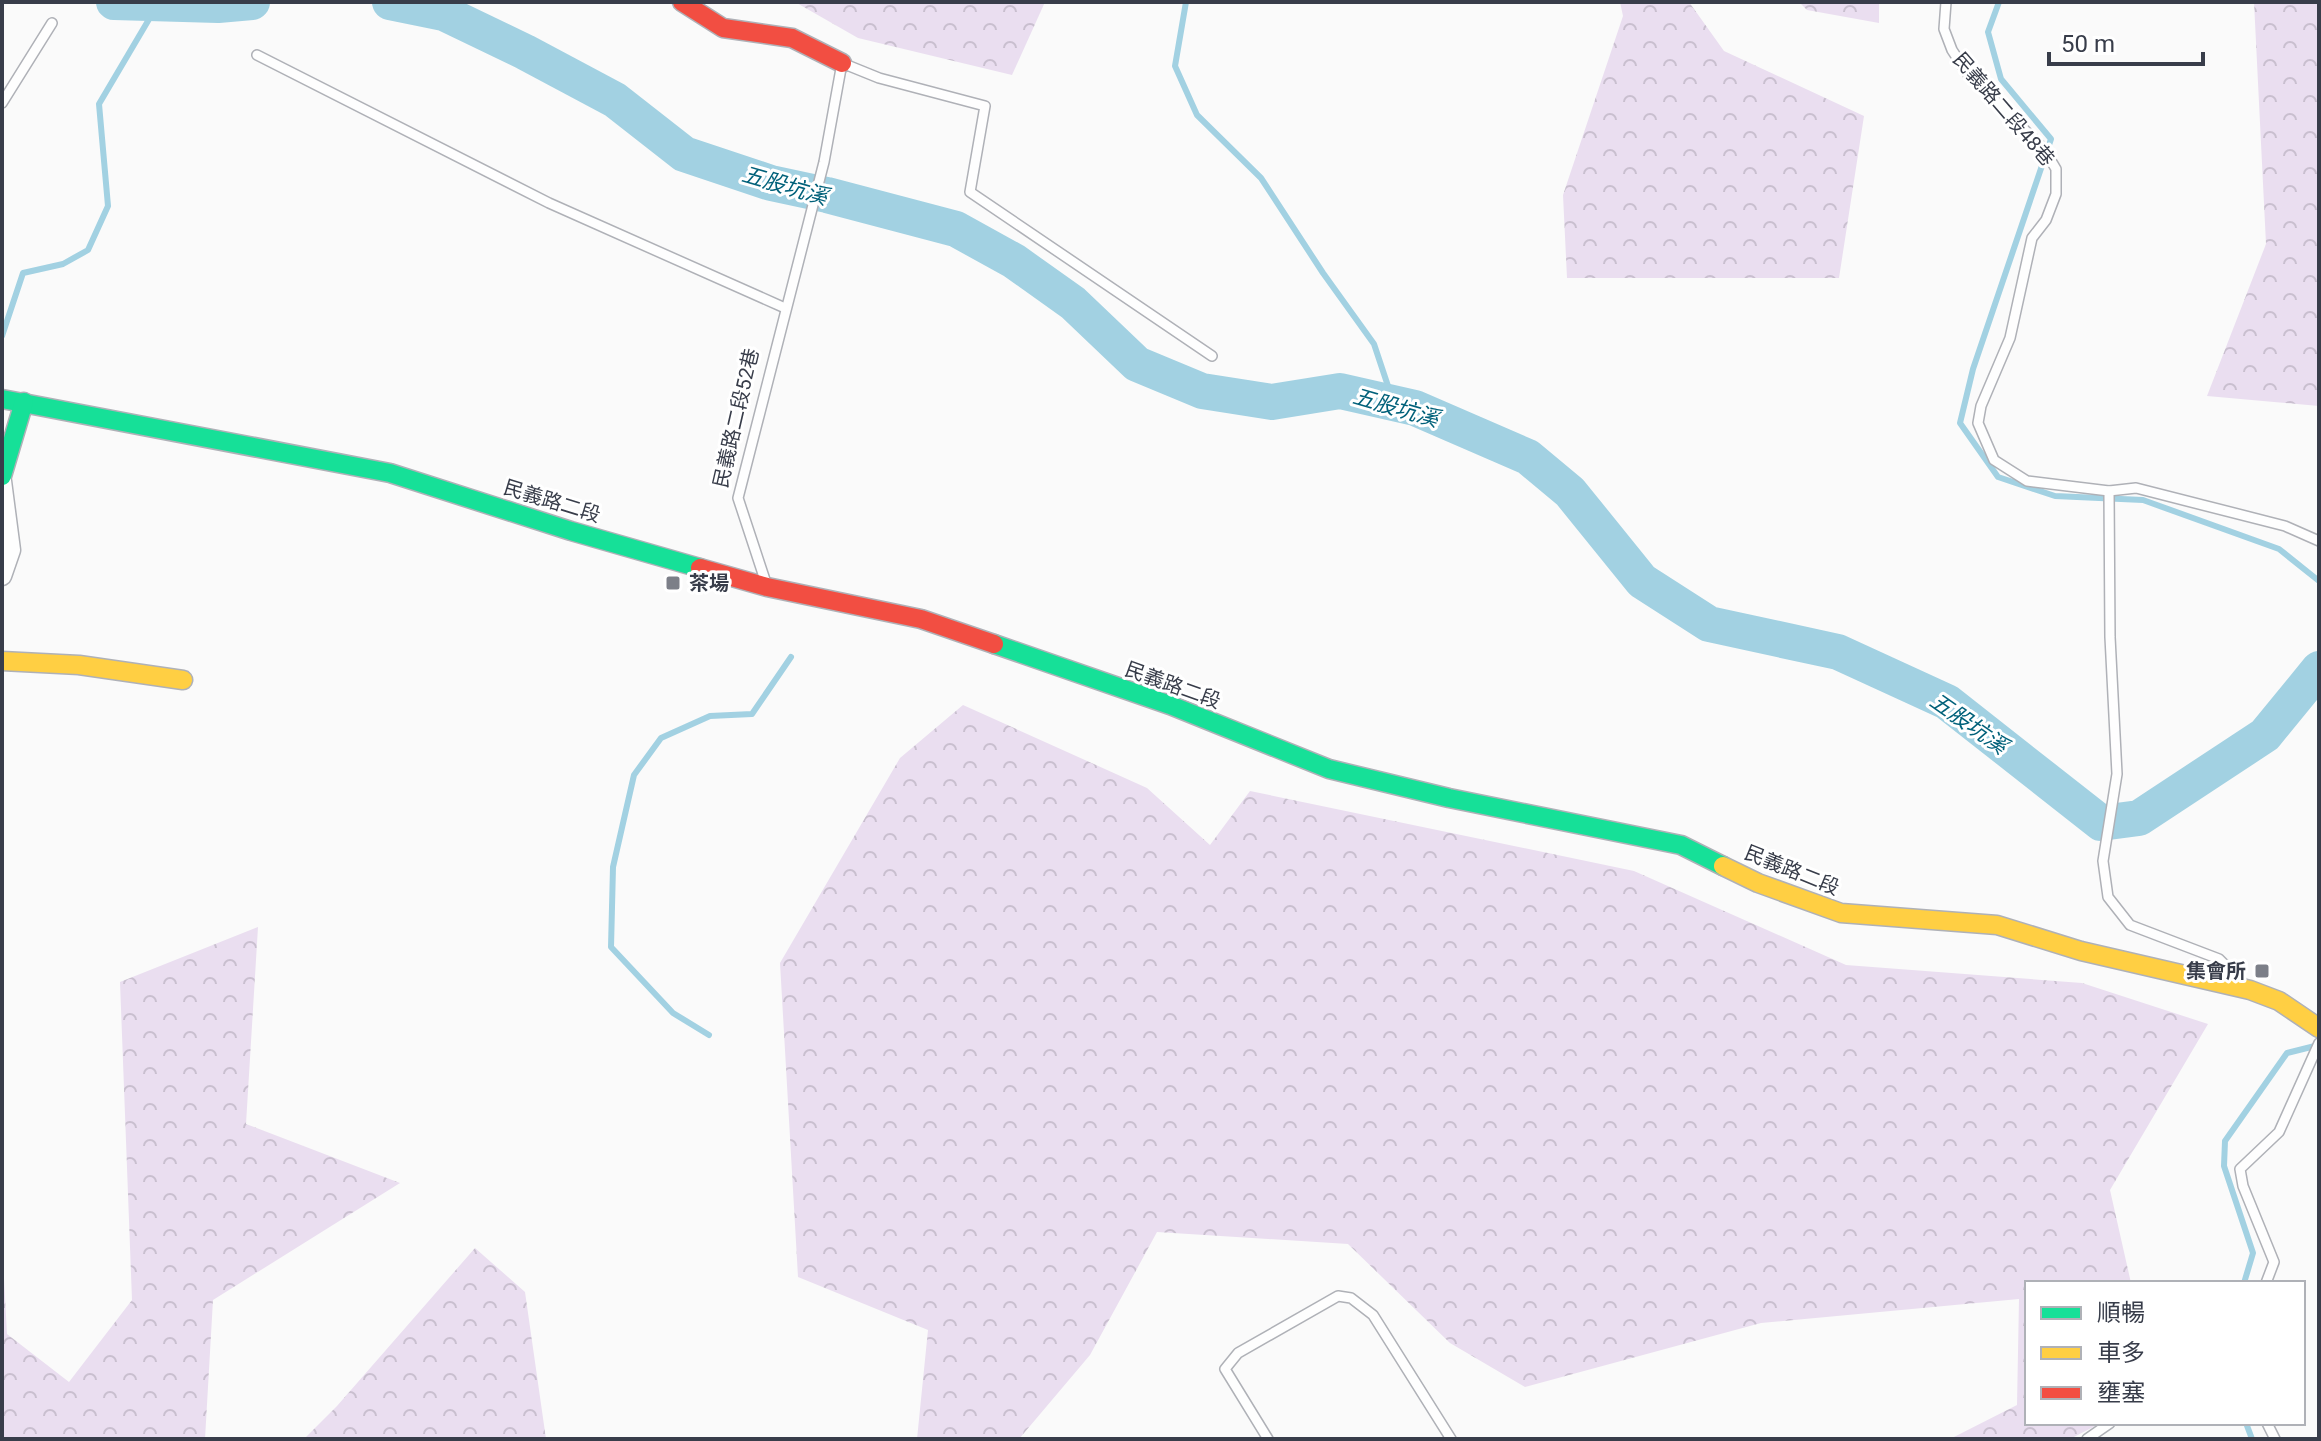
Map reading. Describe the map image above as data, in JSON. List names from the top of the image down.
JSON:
{
  "streets": {
    "main road": ["民義路二段"],
    "lane": ["民義路二段48巷", "民義路二段52巷"]
  },
  "crossings": [
    ["民義路二段52巷", "民義路二段"]
  ],
  "water": ["五股坑溪"],
  "places": {
    "transit": ["茶場", "集會所"]
  },
  "legend": ["順暢", "車多", "壅塞"],
  "scale_bar": "50 m"
}
